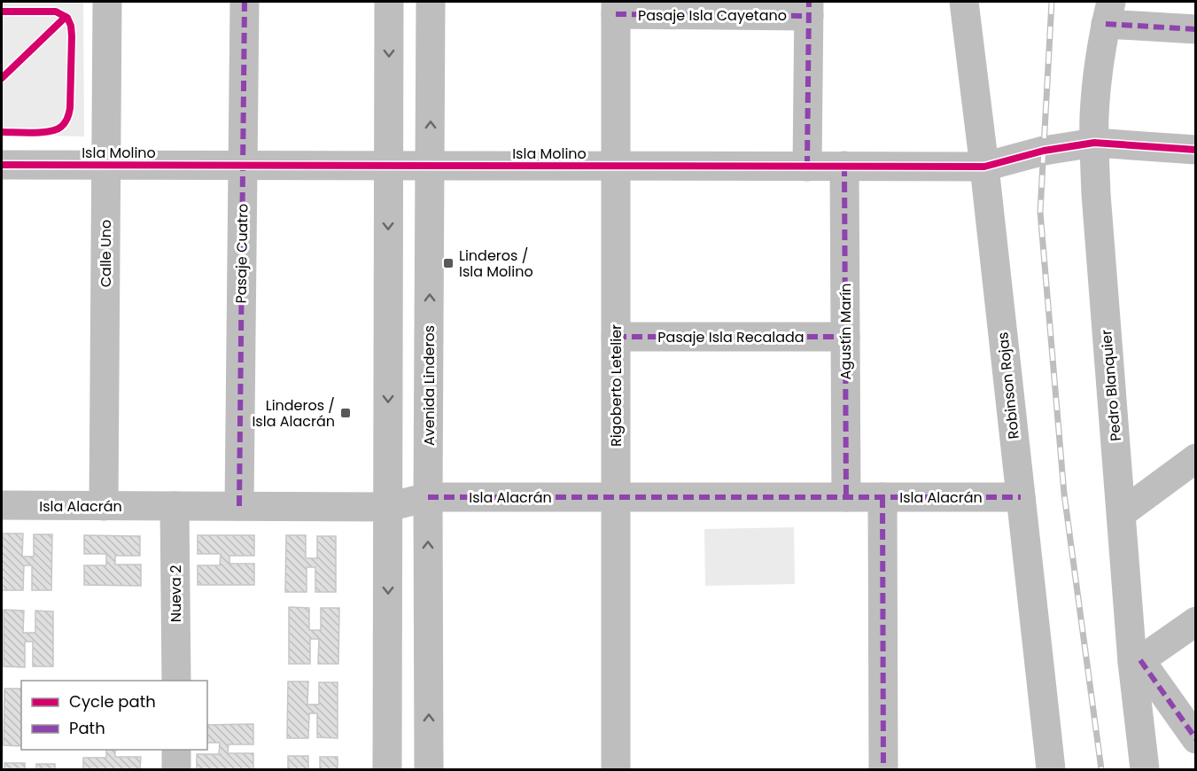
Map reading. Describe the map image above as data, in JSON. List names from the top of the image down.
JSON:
{
  "streets": {
    "street": [
      "Pasaje Isla Cayetano",
      "Isla Molino",
      "Calle Uno",
      "Pasaje Cuatro",
      "Agustín Marín",
      "Pasaje Isla Recalada",
      "Avenida Linderos",
      "Rigoberto Letelier",
      "Robinson Rojas",
      "Pedro Blanquier",
      "Isla Alacrán",
      "Nueva 2"
    ]
  },
  "crossings": [
    ["Pasaje Isla Cayetano", "Rigoberto Letelier"],
    ["Isla Molino", "Calle Uno"],
    ["Isla Molino", "Pasaje Cuatro"],
    ["Isla Molino", "Agustín Marín"],
    ["Isla Molino", "Avenida Linderos"],
    ["Isla Molino", "Rigoberto Letelier"],
    ["Isla Molino", "Robinson Rojas"],
    ["Isla Molino", "Pedro Blanquier"],
    ["Calle Uno", "Isla Alacrán"],
    ["Pasaje Cuatro", "Isla Alacrán"],
    ["Agustín Marín", "Pasaje Isla Recalada"],
    ["Agustín Marín", "Isla Alacrán"],
    ["Pasaje Isla Recalada", "Rigoberto Letelier"],
    ["Avenida Linderos", "Isla Alacrán"],
    ["Rigoberto Letelier", "Isla Alacrán"],
    ["Robinson Rojas", "Isla Alacrán"],
    ["Isla Alacrán", "Nueva 2"]
  ],
  "places": {
    "transit": ["Linderos / Isla Molino", "Linderos / Isla Alacrán"]
  },
  "legend": ["Cycle path", "Path"]
}
